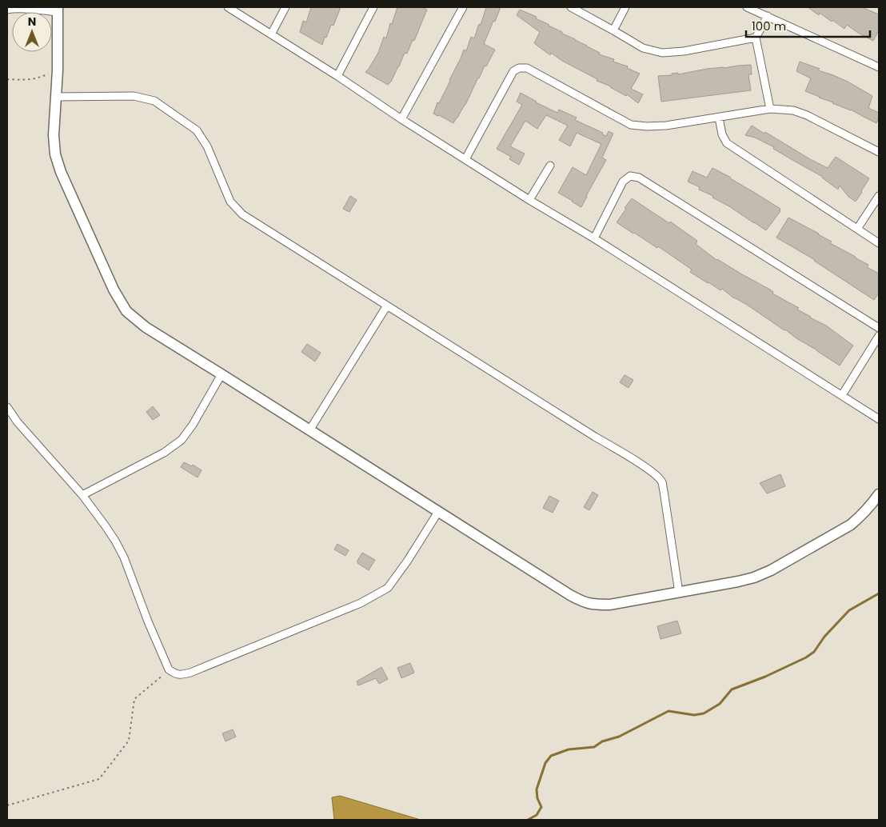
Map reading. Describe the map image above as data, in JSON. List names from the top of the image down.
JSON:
{
  "scale_bar": "100 m",
  "north": "top"
}
